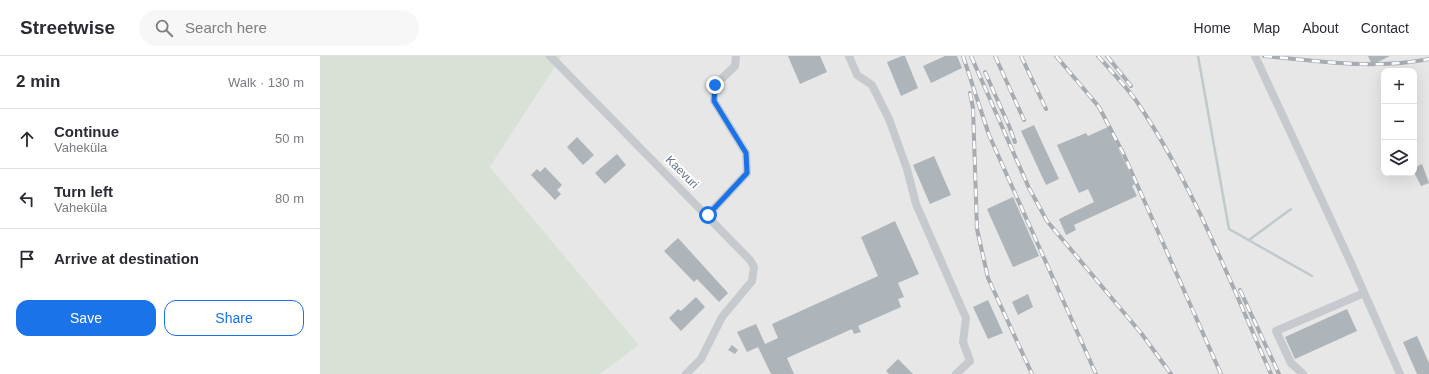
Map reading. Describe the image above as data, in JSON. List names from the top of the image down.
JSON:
{
  "streets": {
    "street": ["Kaevuri"]
  },
  "page": {
    "header": "Streetwise",
    "search": "Search here",
    "nav": [
      "Home",
      "Map",
      "About",
      "Contact"
    ],
    "heading": ["2 min", "Walk · 130 m"],
    "map_buttons": ["+", "−"],
    "list": [
      ["Continue", "Vaheküla", "50 m"],
      ["Turn left", "Vaheküla", "80 m"],
      "Arrive at destination"
    ],
    "buttons": ["Save", "Share"]
  }
}
